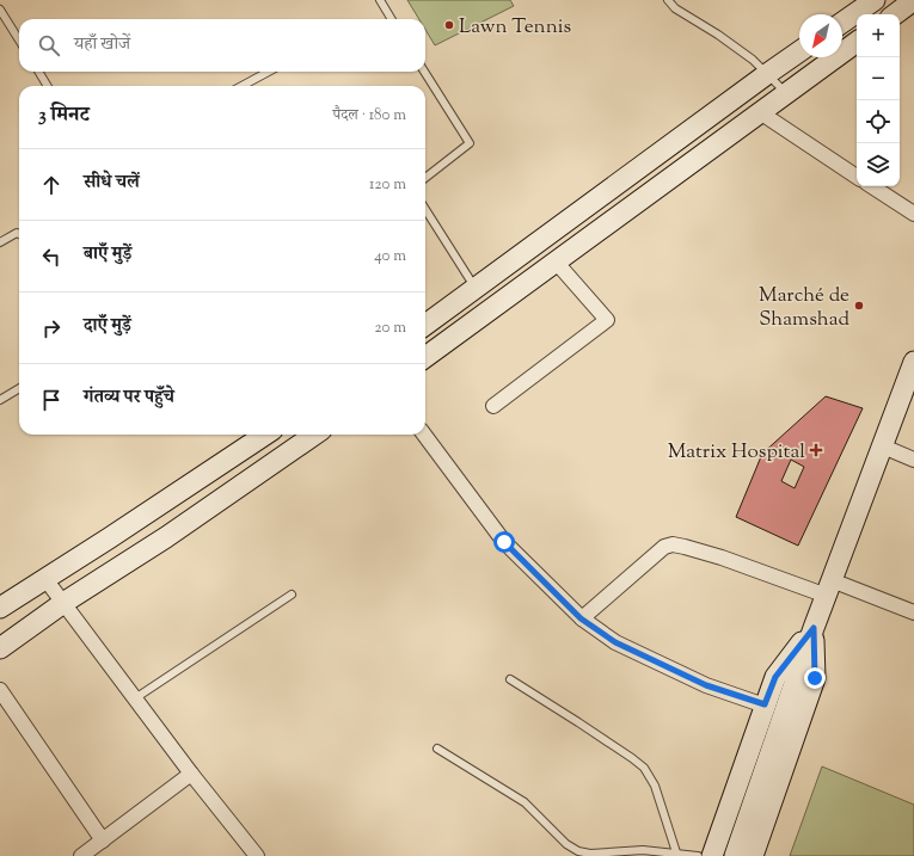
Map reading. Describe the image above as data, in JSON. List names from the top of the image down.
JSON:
{
  "places": {
    "other": ["Lawn Tennis", "Marché de Shamshad"],
    "health": ["Matrix Hospital"]
  },
  "north": "bottom left",
  "page": {
    "map_buttons": ["+", "−"],
    "search": "यहाँ खोजें",
    "heading": ["3 मिनट", "पैदल · 180 m"],
    "list": [
      ["सीधे चलें", "120 m"],
      ["बाएँ मुड़ें", "40 m"],
      ["दाएँ मुड़ें", "20 m"],
      "गंतव्य पर पहुँचे"
    ]
  }
}
